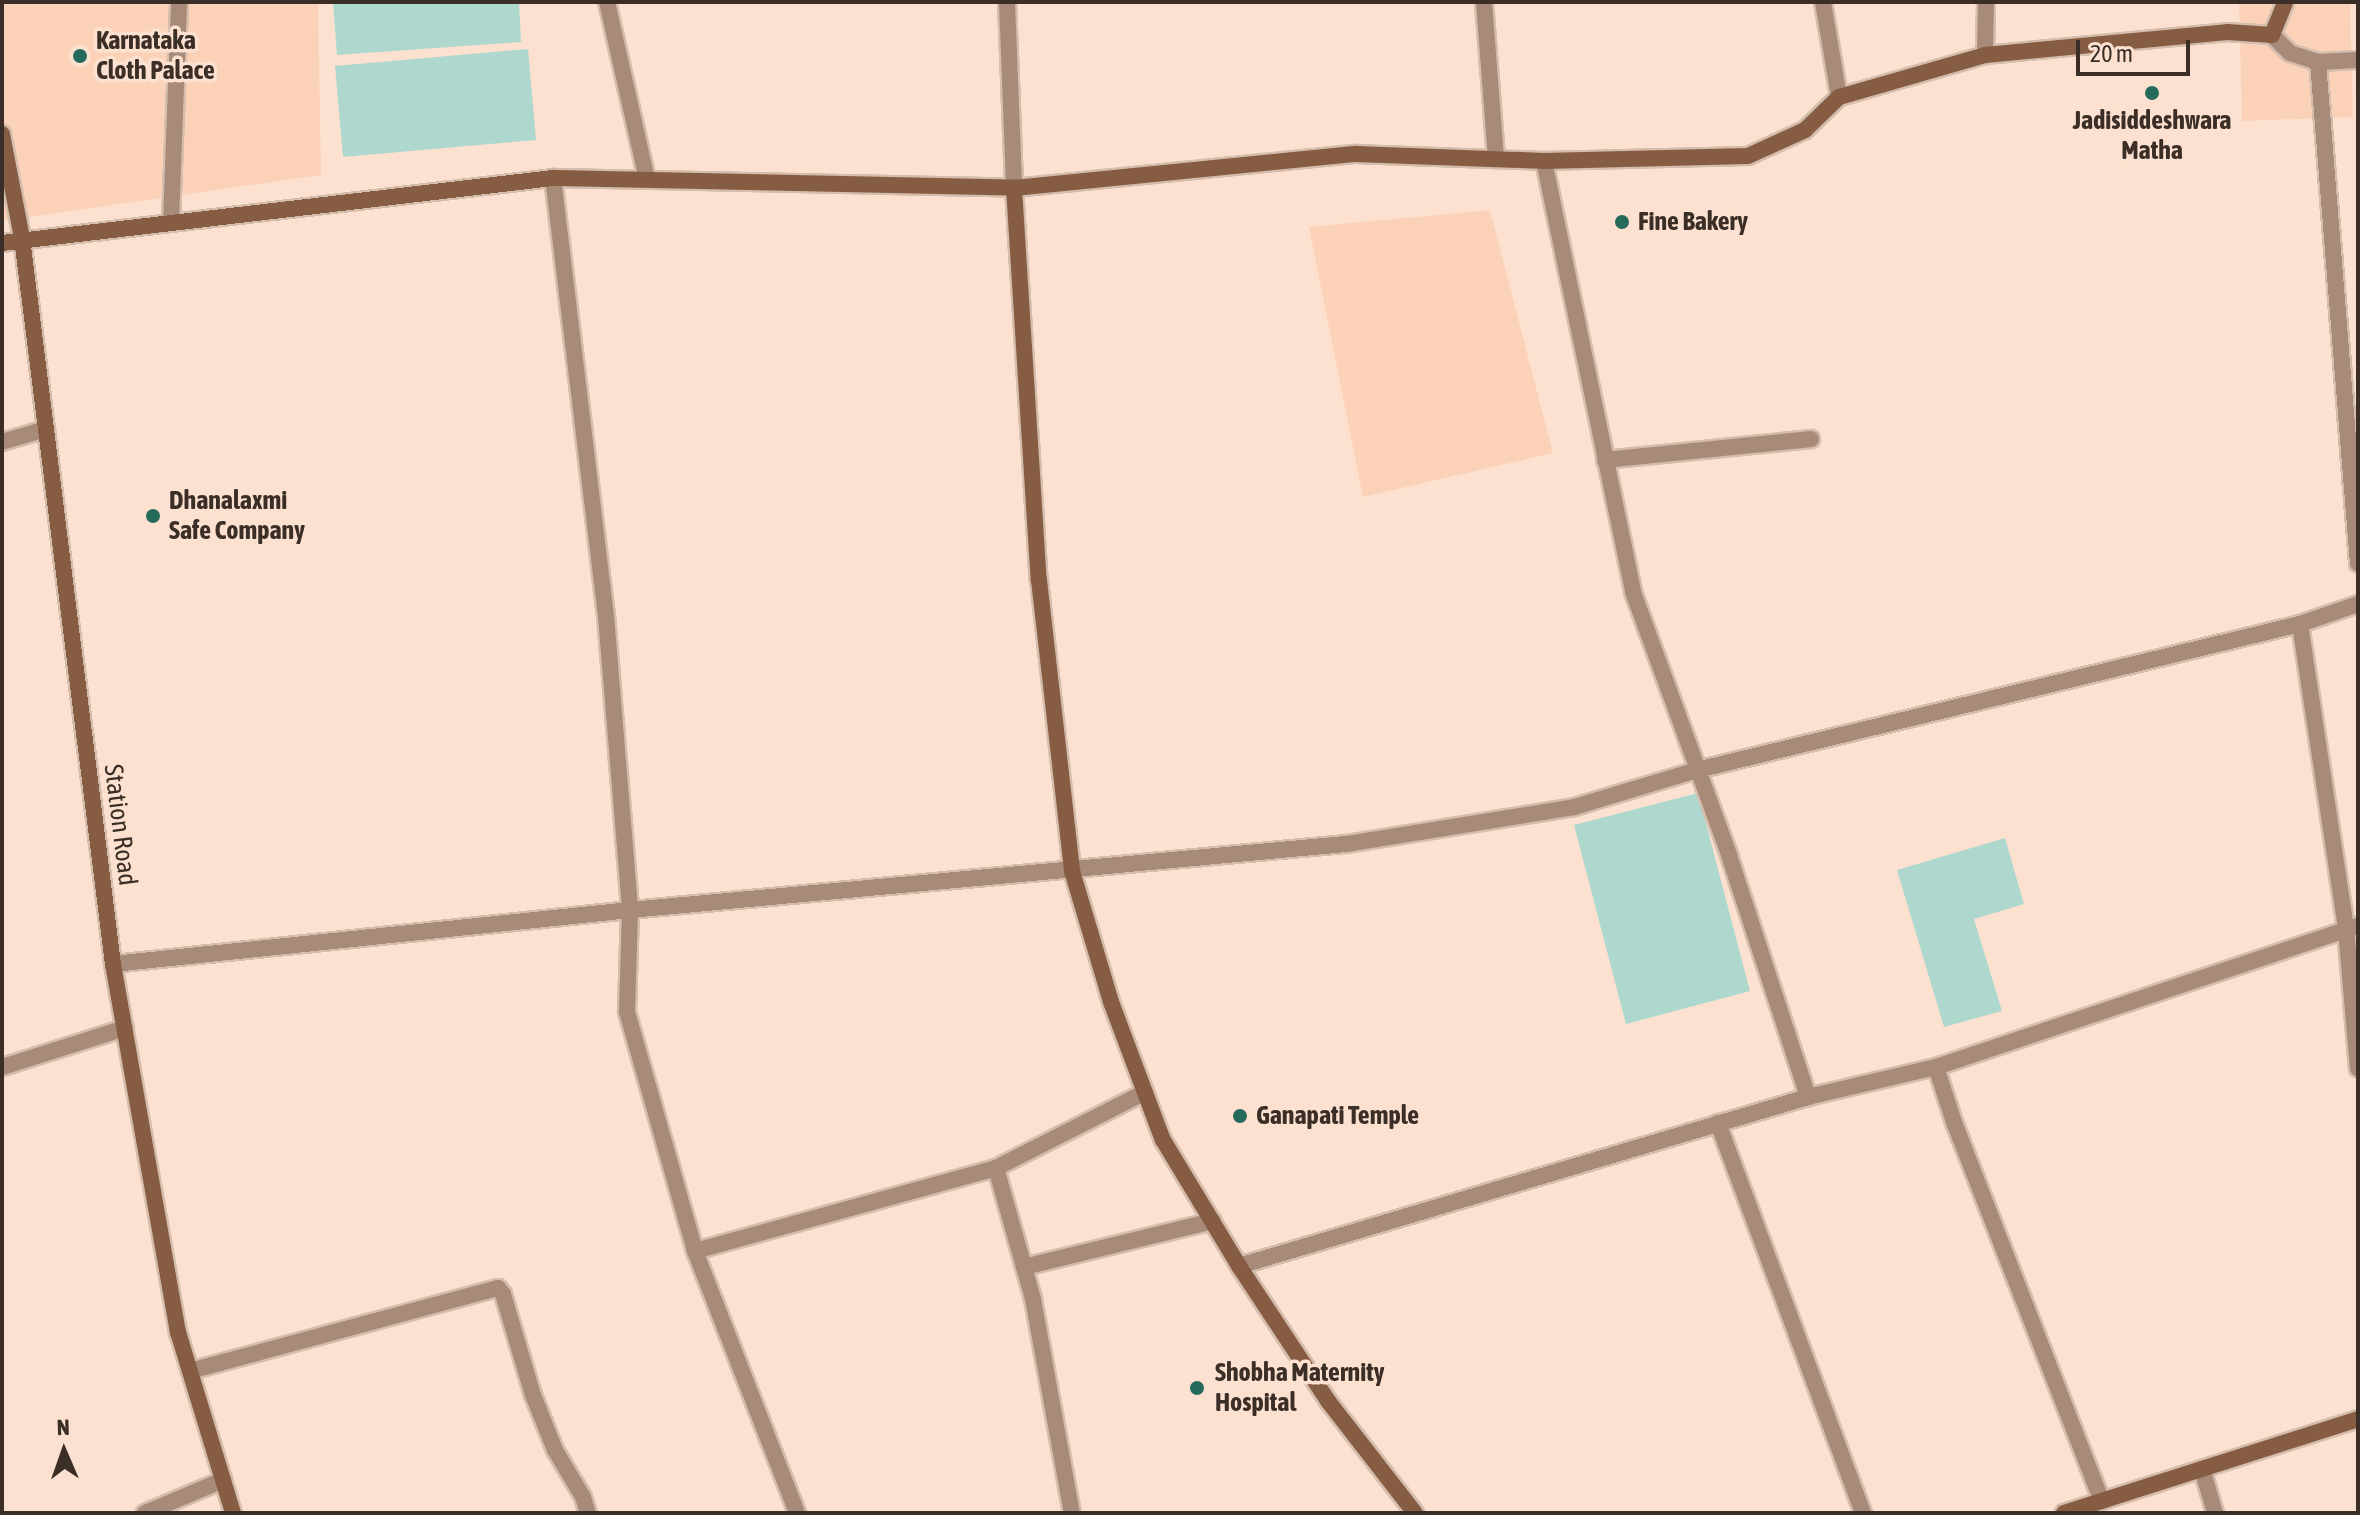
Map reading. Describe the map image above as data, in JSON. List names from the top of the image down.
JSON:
{
  "streets": {
    "street": ["Station Road"]
  },
  "places": [
    "Karnataka Cloth Palace",
    "Jadisiddeshwara Matha",
    "Fine Bakery",
    "Dhanalaxmi Safe Company",
    "Ganapati Temple",
    "Shobha Maternity Hospital"
  ],
  "scale_bar": "20 m",
  "north": "top"
}
